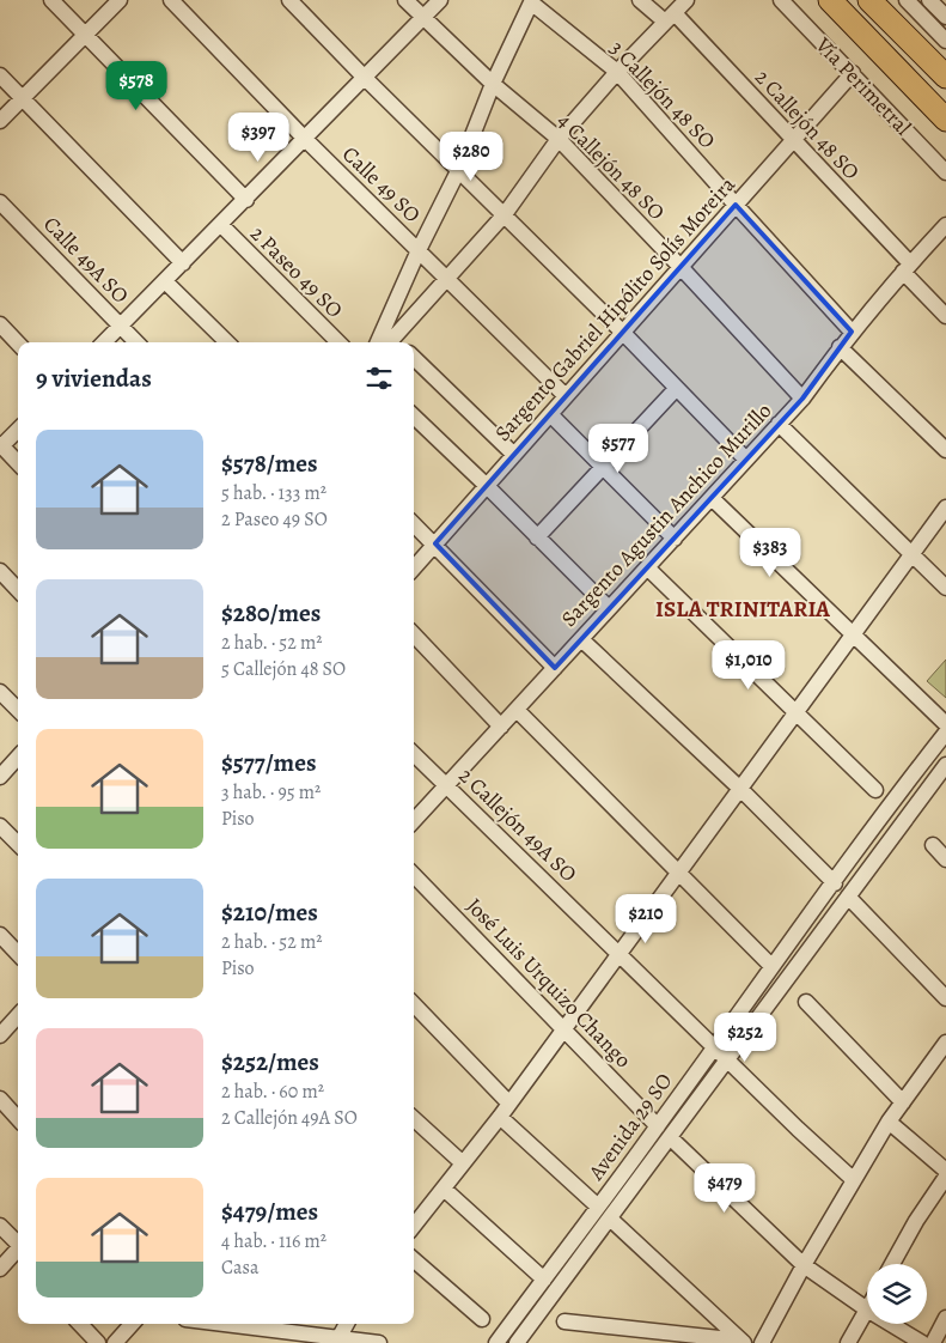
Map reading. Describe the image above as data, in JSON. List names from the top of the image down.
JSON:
{
  "streets": {
    "highway": ["Vía Perimetral"],
    "street": [
      "3 Callejón 48 SO",
      "2 Callejón 48 SO",
      "4 Callejón 48 SO",
      "Calle 49 SO",
      "Calle 49A SO",
      "2 Paseo 49 SO",
      "Sargento Gabriel Hipólito Solís Moreira",
      "Sargento Agustin Anchico Murillo",
      "2 Callejón 49A SO",
      "José Luis Urquizo Chango",
      "Avenida 29 SO"
    ]
  },
  "crossings": [
    ["Vía Perimetral", "Sargento Gabriel Hipólito Solís Moreira"],
    ["3 Callejón 48 SO", "Sargento Gabriel Hipólito Solís Moreira"],
    ["3 Callejón 48 SO", "Sargento Agustin Anchico Murillo"],
    ["2 Callejón 48 SO", "Sargento Gabriel Hipólito Solís Moreira"],
    ["2 Callejón 48 SO", "Sargento Agustin Anchico Murillo"],
    ["4 Callejón 48 SO", "Sargento Gabriel Hipólito Solís Moreira"],
    ["4 Callejón 48 SO", "Sargento Agustin Anchico Murillo"],
    ["Calle 49 SO", "Sargento Gabriel Hipólito Solís Moreira"],
    ["Sargento Agustin Anchico Murillo", "2 Callejón 49A SO"],
    ["2 Callejón 49A SO", "Avenida 29 SO"],
    ["José Luis Urquizo Chango", "Avenida 29 SO"]
  ],
  "districts": ["ISLA TRINITARIA"],
  "page": {
    "price": [
      "$578",
      "$397",
      "$280",
      "$577",
      "$383",
      "$1,010",
      "$210",
      "$252",
      "$479"
    ],
    "heading": "9 viviendas",
    "list": [
      {
        "name": "$578/mes",
        "note": "5 hab. · 133 m² · 2 Paseo 49 SO"
      },
      {
        "name": "$280/mes",
        "note": "2 hab. · 52 m² · 5 Callejón 48 SO"
      },
      {
        "name": "$577/mes",
        "note": "3 hab. · 95 m² · Piso"
      },
      {
        "name": "$210/mes",
        "note": "2 hab. · 52 m² · Piso"
      },
      {
        "name": "$252/mes",
        "note": "2 hab. · 60 m² · 2 Callejón 49A SO"
      },
      {
        "name": "$479/mes",
        "note": "4 hab. · 116 m² · Casa"
      }
    ]
  }
}
